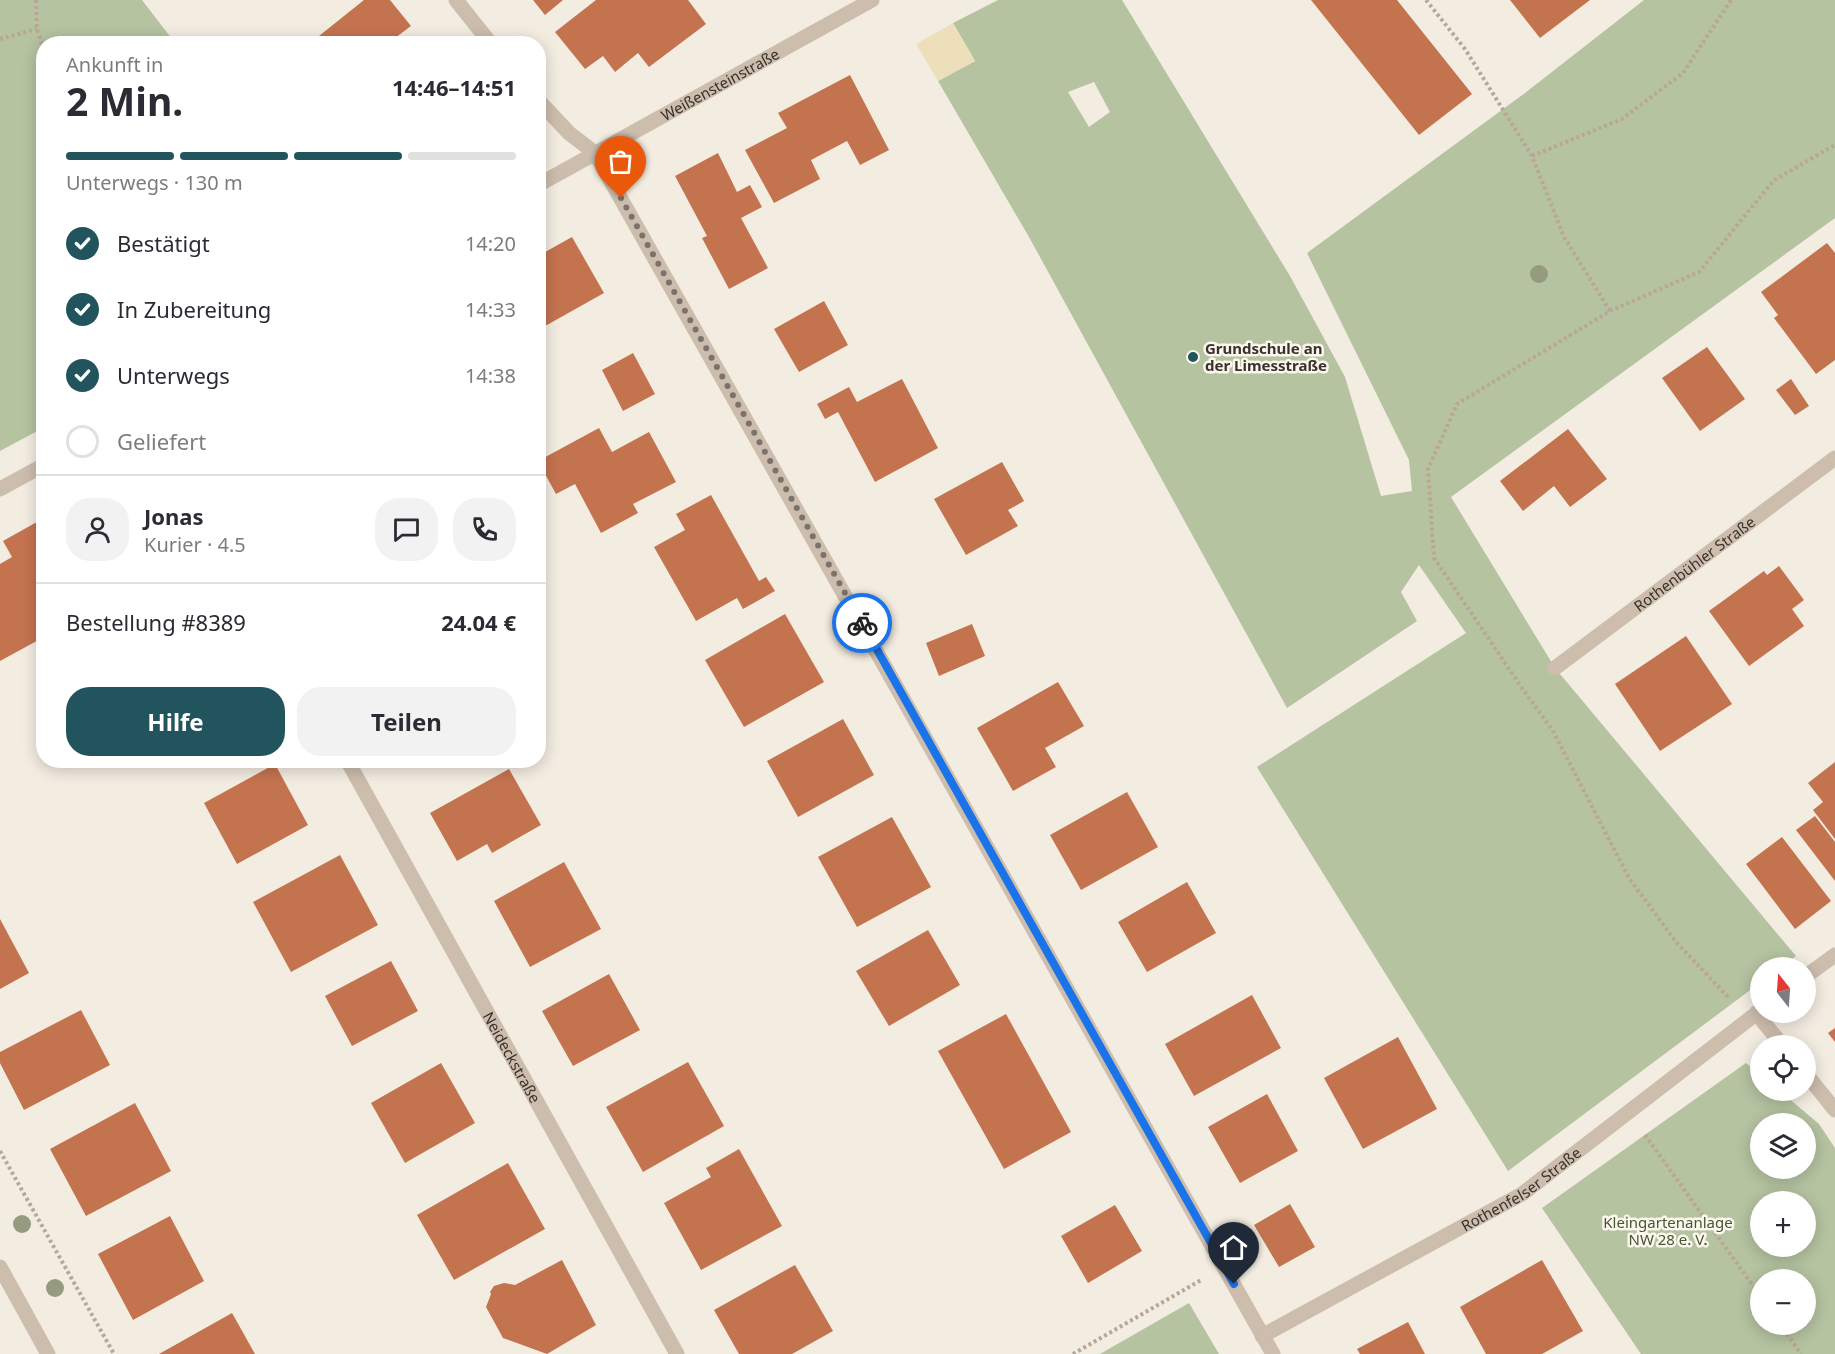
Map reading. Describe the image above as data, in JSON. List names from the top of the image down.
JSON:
{
  "streets": {
    "street": [
      "Weißensteinstraße",
      "Rothenbühler Straße",
      "Neideckstraße",
      "Rothenfelser Straße"
    ]
  },
  "parks": ["Kleingartenanlage NW 28 e. V."],
  "places": ["Grundschule an der Limesstraße"],
  "north": "top",
  "page": {
    "heading": ["2 Min.", "Ankunft in", "14:46–14:51"],
    "panel": [
      "Jonas",
      "Kurier · 4.5",
      "Bestellung #8389",
      "24.04 €"
    ],
    "bar": "Unterwegs · 130 m",
    "list": [
      ["Bestätigt", "14:20"],
      ["In Zubereitung", "14:33"],
      ["Unterwegs", "14:38"],
      "Geliefert"
    ],
    "buttons": ["Hilfe", "Teilen"],
    "map_buttons": ["+", "−"]
  }
}
